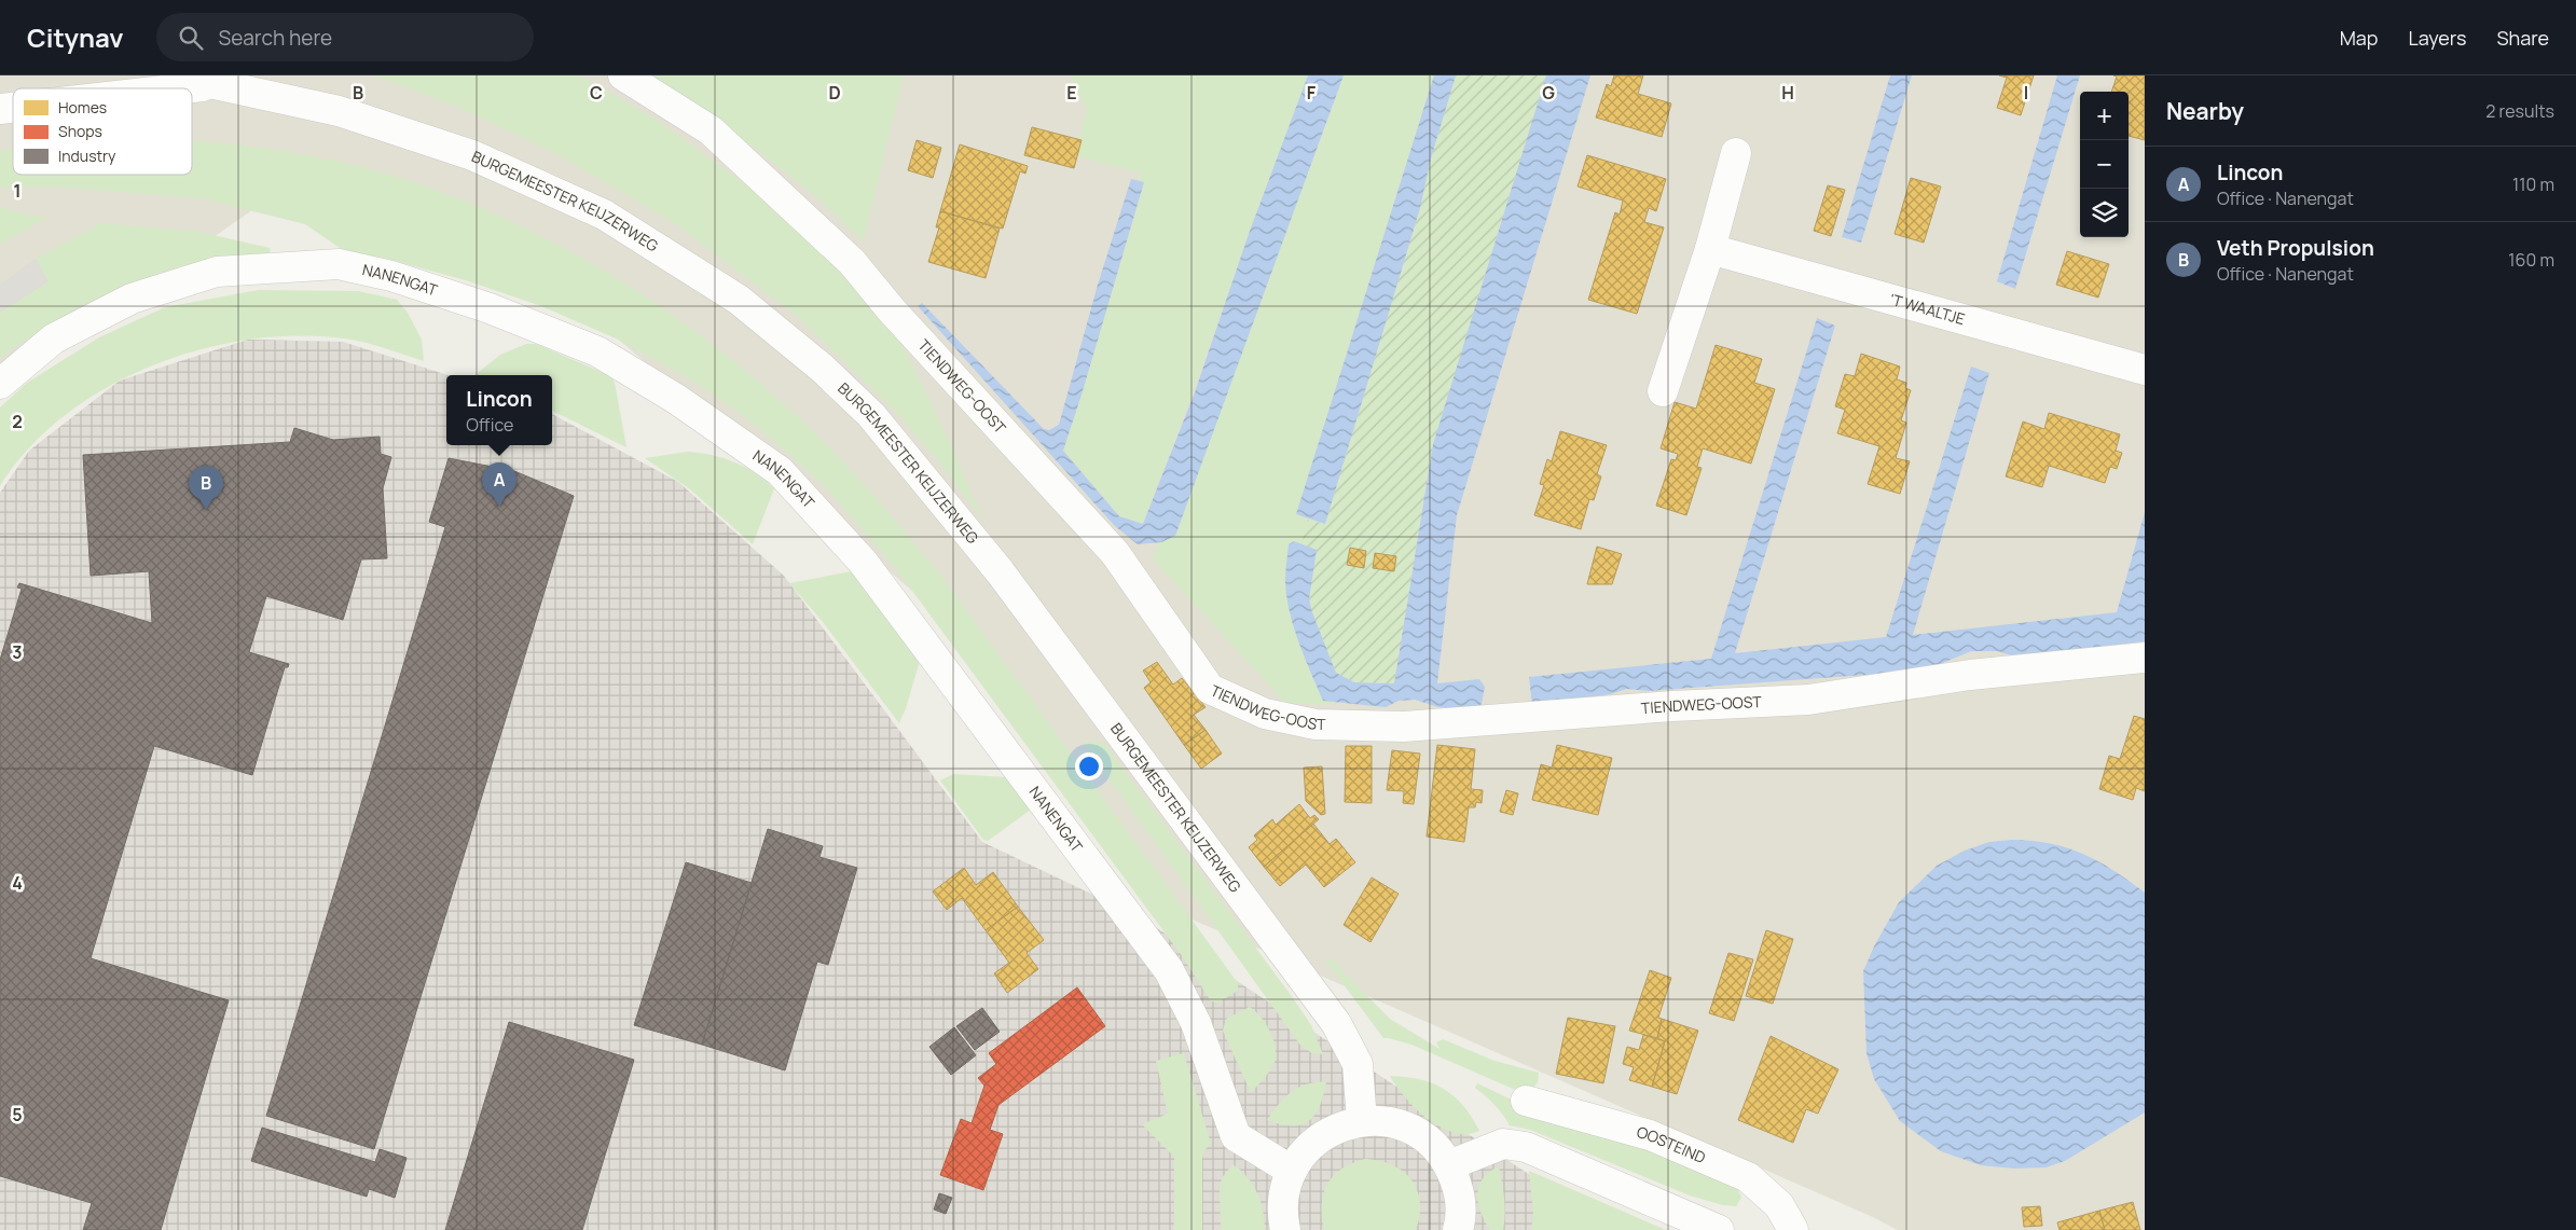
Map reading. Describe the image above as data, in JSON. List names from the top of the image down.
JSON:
{
  "streets": {
    "street": [
      "BURGEMEESTER KEIJZERWEG",
      "NANENGAT",
      "'T WAALTJE",
      "TIENDWEG-OOST",
      "OOSTEIND"
    ]
  },
  "legend": ["Homes", "Shops", "Industry"],
  "page": {
    "header": "Citynav",
    "search": "Search here",
    "nav": ["Map", "Layers", "Share"],
    "heading": ["Nearby", "2 results"],
    "map_buttons": ["+", "−"],
    "list": [
      {
        "mark": "A",
        "name": "Lincon",
        "note": "Office · Nanengat",
        "value": "110 m"
      },
      {
        "mark": "B",
        "name": "Veth Propulsion",
        "note": "Office · Nanengat",
        "value": "160 m"
      }
    ],
    "popup": ["Lincon", "Office"],
    "pins": ["A", "B"]
  },
  "grid": {
    "columns": [
      "B",
      "C",
      "D",
      "E",
      "F",
      "G",
      "H",
      "I"
    ],
    "rows": [
      "1",
      "2",
      "3",
      "4",
      "5"
    ]
  }
}
